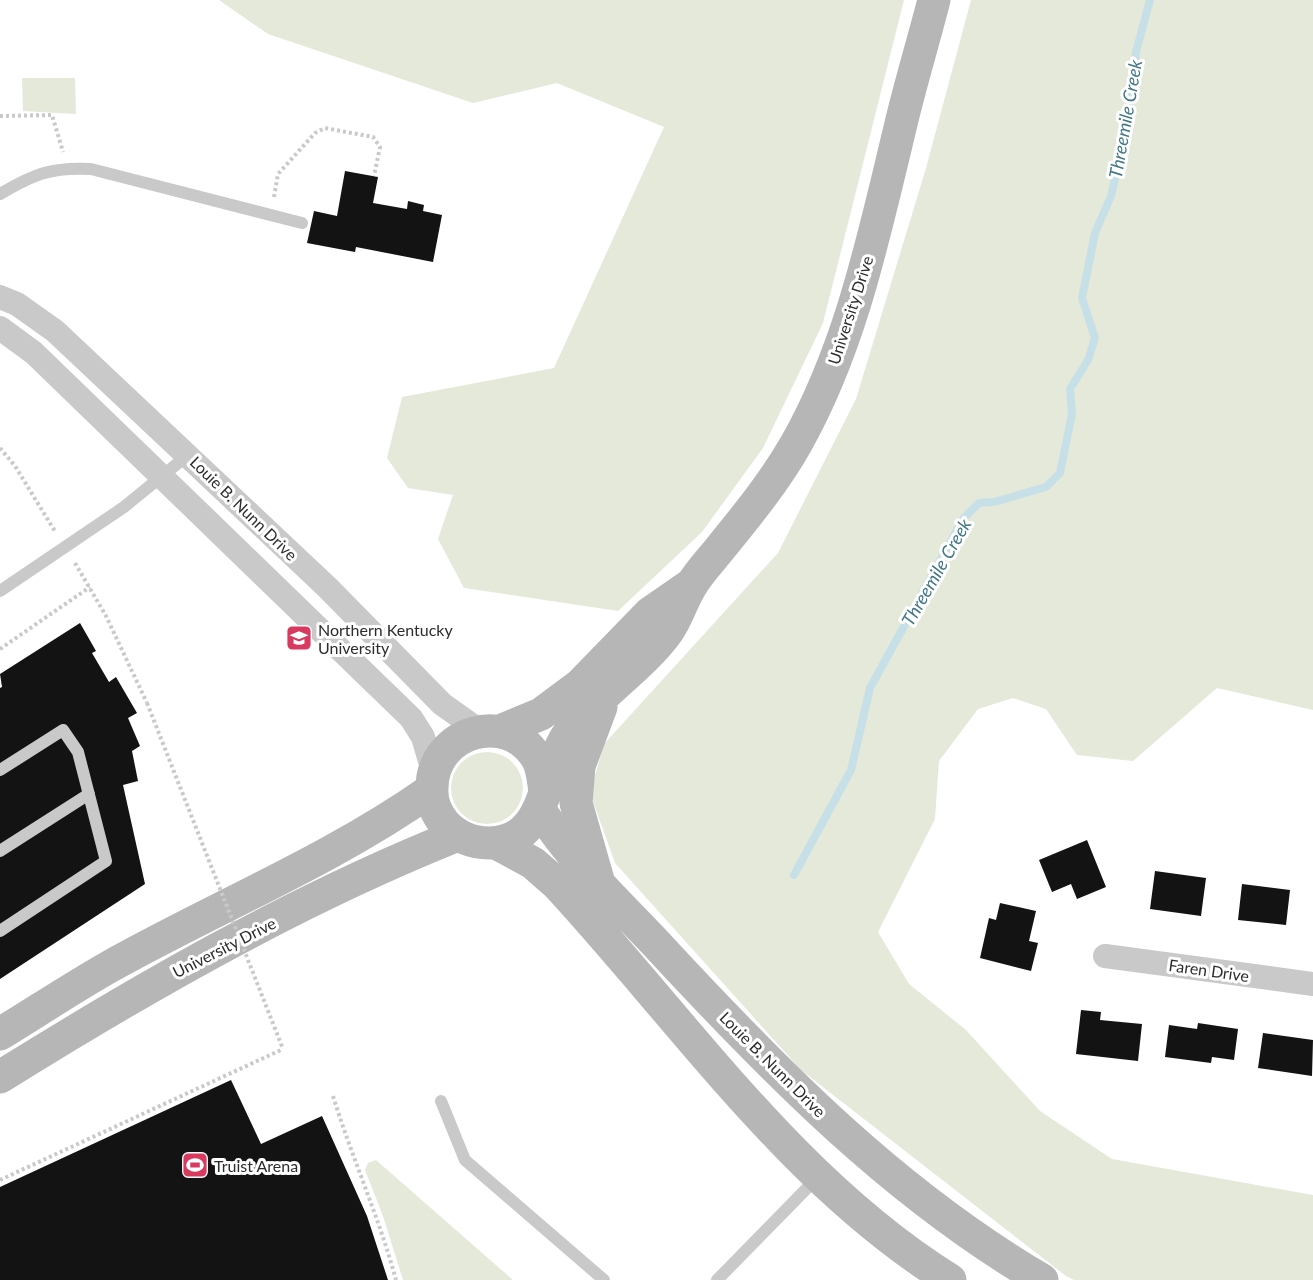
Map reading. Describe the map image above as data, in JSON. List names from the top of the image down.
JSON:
{
  "streets": {
    "main road": ["University Drive", "Louie B. Nunn Drive"],
    "street": ["Faren Drive"]
  },
  "crossings": [
    ["University Drive", "Louie B. Nunn Drive"]
  ],
  "water": ["Threemile Creek"],
  "places": {
    "school or university": ["Northern Kentucky University"],
    "sports": ["Truist Arena"]
  }
}
